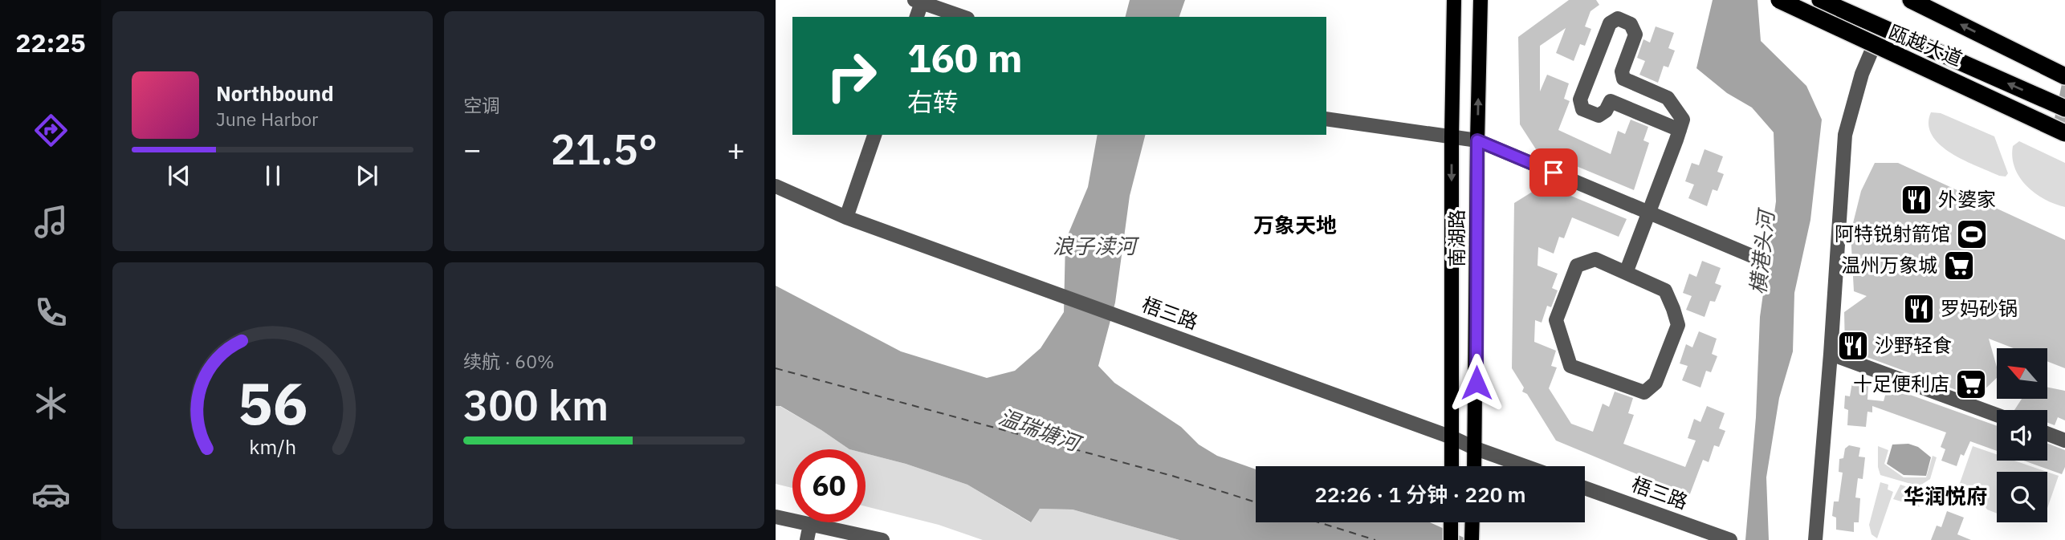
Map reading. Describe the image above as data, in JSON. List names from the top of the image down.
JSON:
{
  "streets": {
    "highway": ["瓯越大道"],
    "main road": ["南湖路"],
    "street": ["梧三路"]
  },
  "crossings": [
    ["南湖路", "梧三路"]
  ],
  "districts": ["万象天地", "华润悦府"],
  "water": ["浪子渎河", "横港头河", "温瑞塘河"],
  "places": {
    "restaurant": ["外婆家", "罗妈砂锅", "沙野轻食"],
    "sports": ["阿特锐射箭馆"],
    "supermarket": ["温州万象城", "十足便利店"]
  },
  "north": "top left",
  "page": {
    "tabs": "22:25",
    "tile": [
      "空调",
      ["续航 · 60%", "300 km"]
    ],
    "turn": ["160 m", "右转"],
    "song": ["Northbound", "June Harbor"],
    "heat": ["−", "21.5°", "+"],
    "limit": "60",
    "trip": "22:26 · 1 分钟 · 220 m",
    "gauge": ["56", "km/h"]
  }
}
